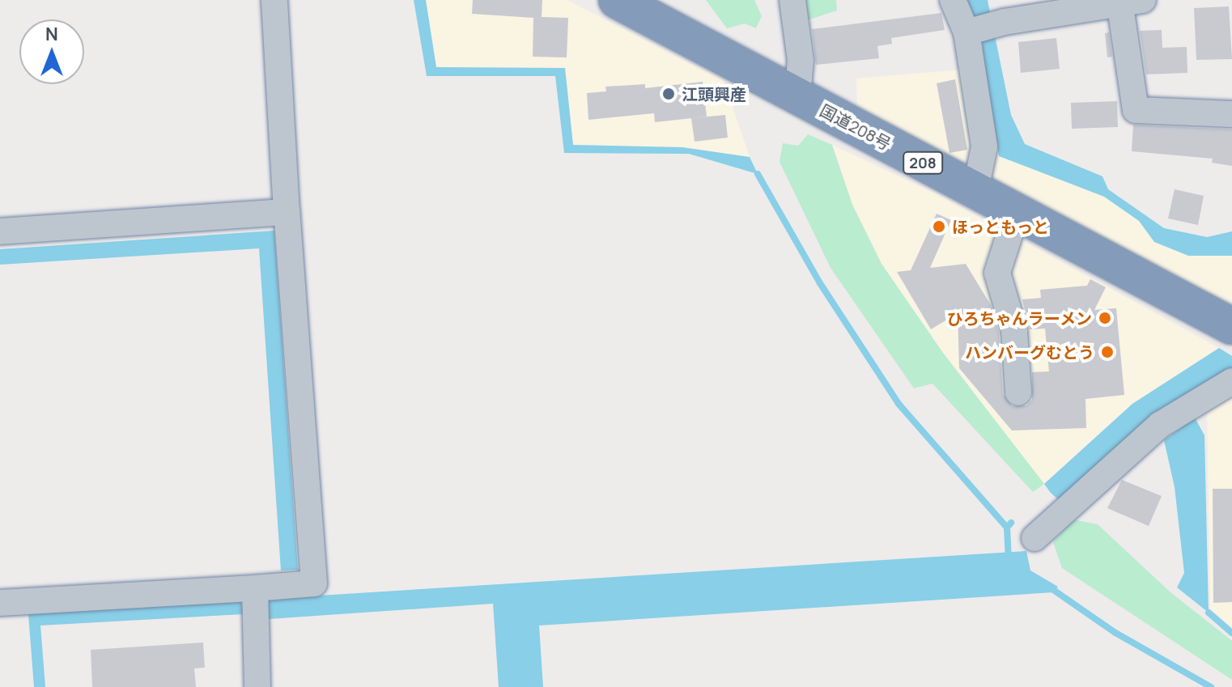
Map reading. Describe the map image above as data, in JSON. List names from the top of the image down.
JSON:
{
  "streets": {
    "highway": ["国道208号", "208"]
  },
  "places": [
    "江頭興産",
    "ほっともっと",
    "ひろちゃんラーメン",
    "ハンバーグむとう"
  ],
  "north": "top"
}
